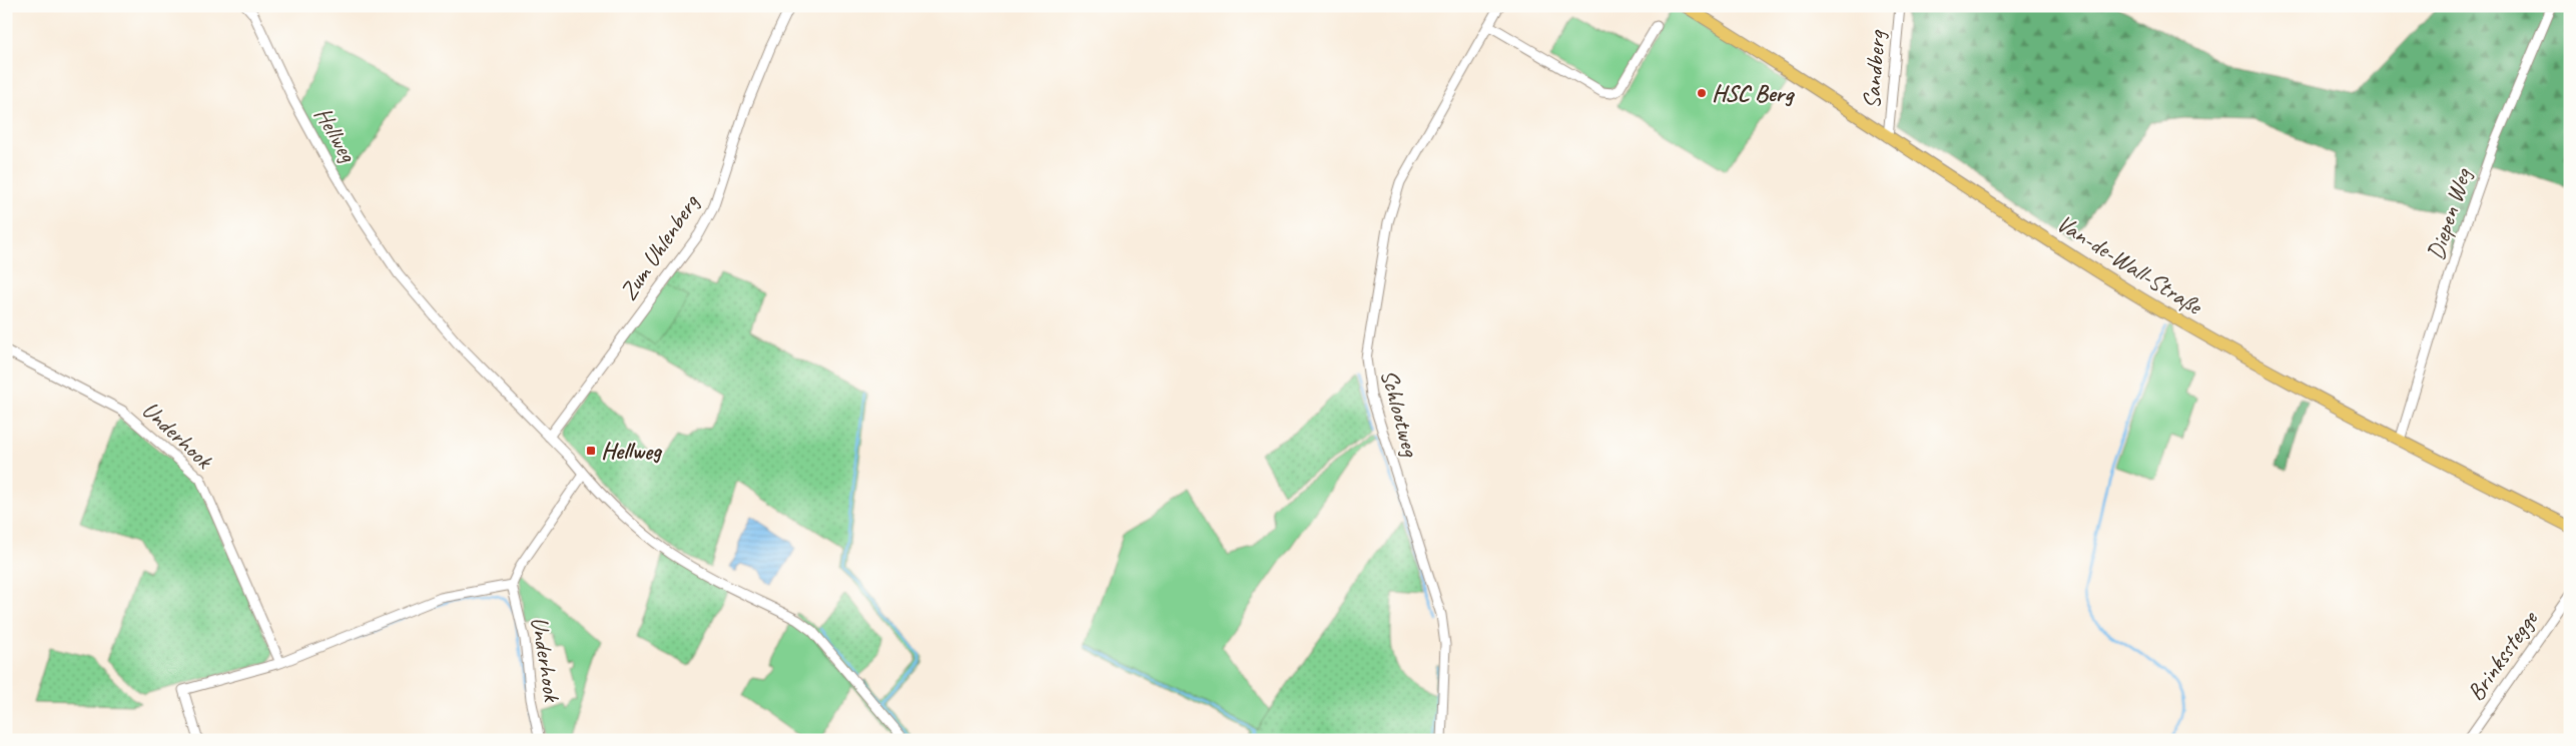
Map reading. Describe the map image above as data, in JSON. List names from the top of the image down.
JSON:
{
  "streets": {
    "main road": ["Van-de-Wall-Straße"],
    "street": [
      "Sandberg",
      "Hellweg",
      "Diepen Weg",
      "Zum Uhlenberg",
      "Schlootweg",
      "Underhook",
      "Brinksstegge"
    ]
  },
  "crossings": [
    ["Sandberg", "Van-de-Wall-Straße"],
    ["Hellweg", "Zum Uhlenberg"],
    ["Diepen Weg", "Van-de-Wall-Straße"]
  ],
  "places": {
    "other": ["HSC Berg"],
    "transit": ["Hellweg"]
  }
}
